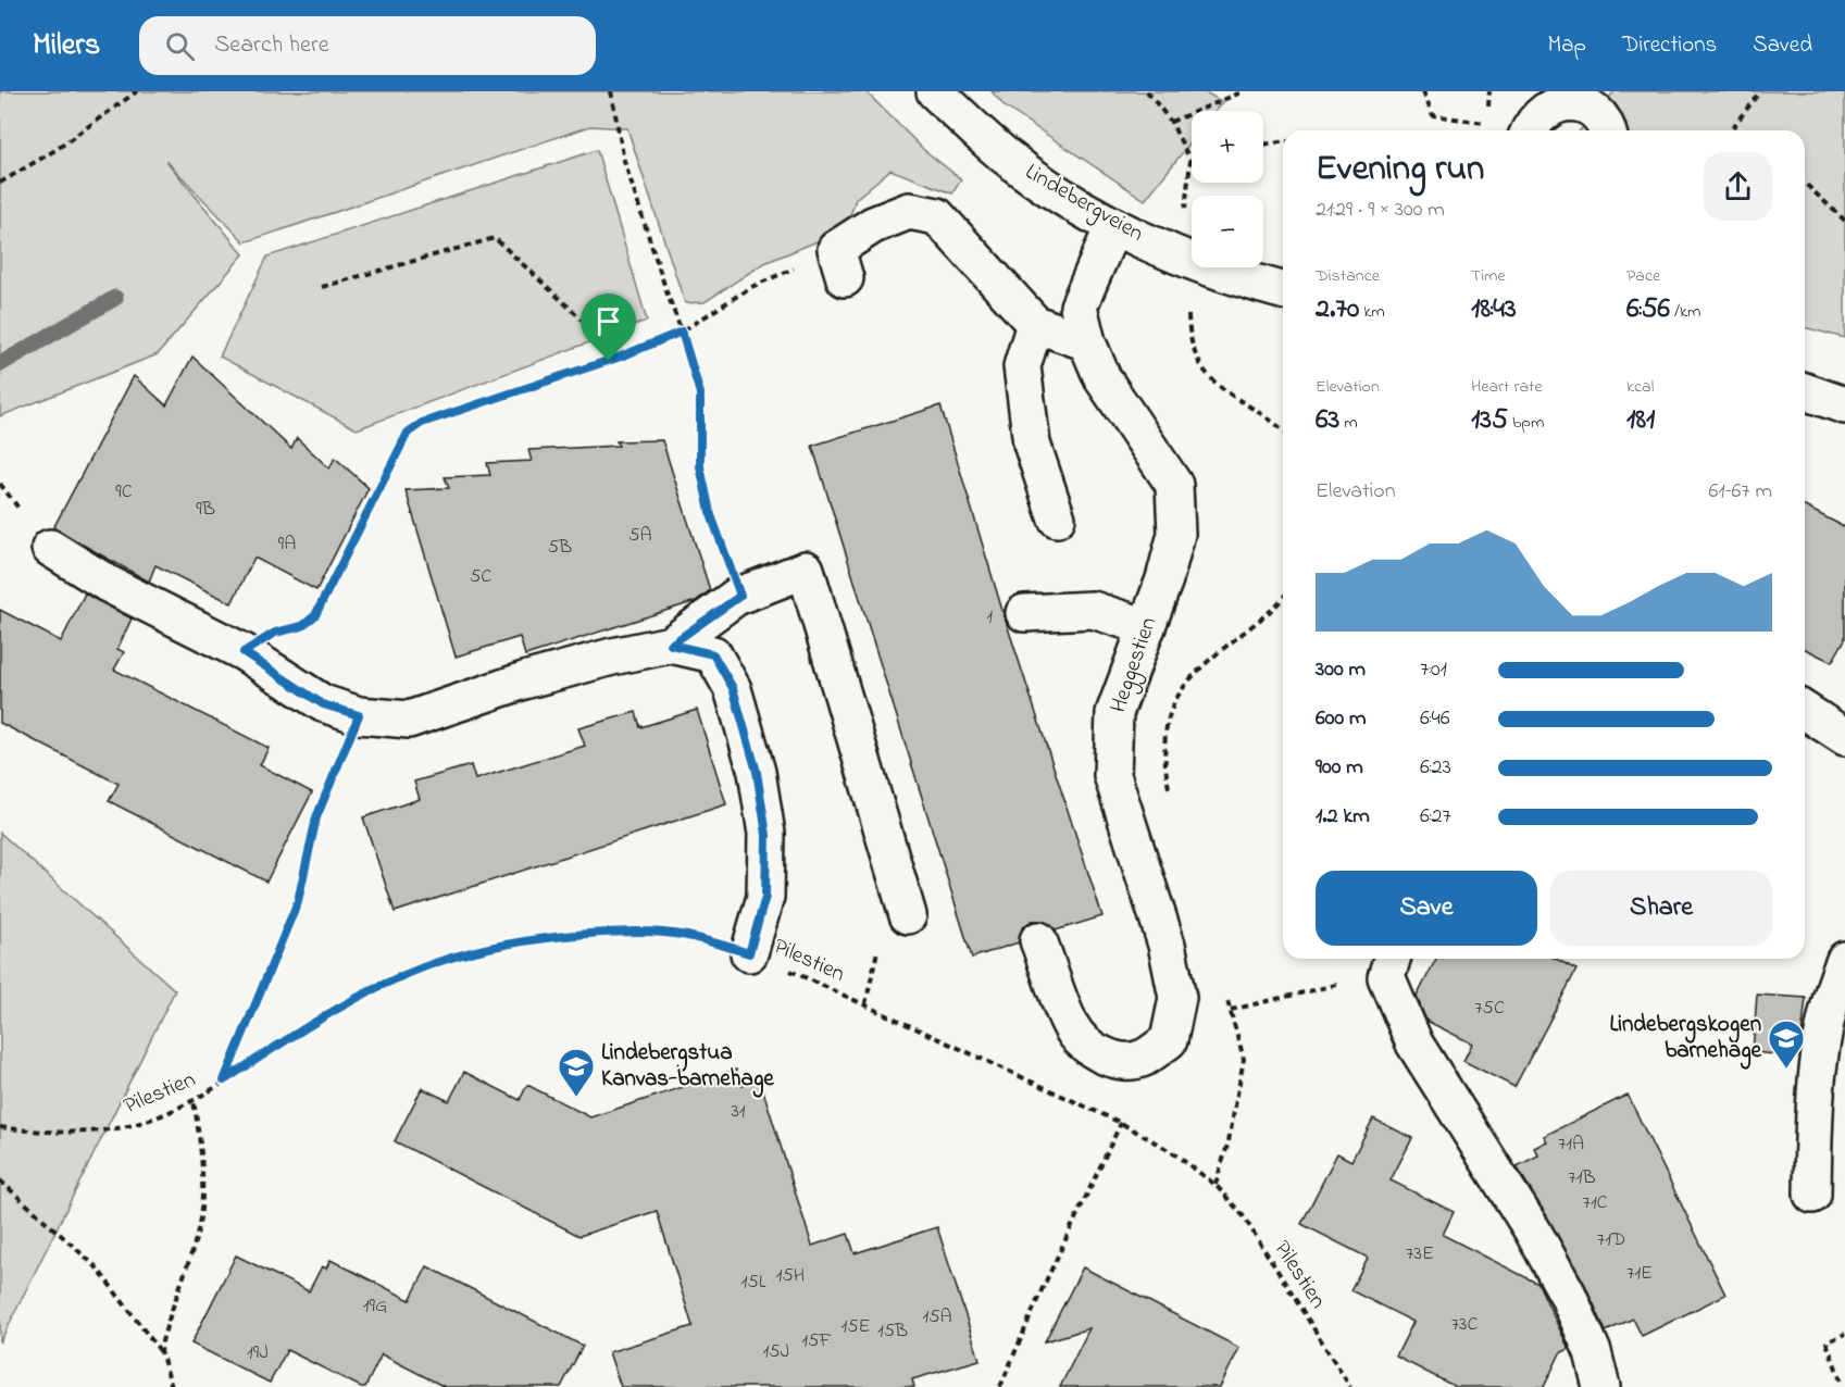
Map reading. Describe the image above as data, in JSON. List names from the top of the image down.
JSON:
{
  "streets": {
    "street": ["Lindebergveien", "Heggestien"],
    "path": ["Pilestien"]
  },
  "crossings": [
    ["Lindebergveien", "Heggestien"]
  ],
  "places": {
    "school or university": ["Lindebergskogen barnehage", "Lindebergstua Kanvas-barnehage"]
  },
  "house_numbers": [
    "9C",
    "9B",
    "5A",
    "9A",
    "5B",
    "5C",
    "1",
    "75C",
    "31",
    "71A",
    "71B",
    "71C",
    "71D",
    "73E",
    "71E",
    "15H",
    "15L",
    "19G",
    "15A",
    "73C",
    "15E",
    "15B",
    "15F",
    "15J",
    "19J"
  ],
  "page": {
    "header": "Milers",
    "search": "Search here",
    "nav": ["Map", "Directions", "Saved"],
    "map_buttons": ["+", "−"],
    "heading": ["Evening run", "21:29 · 9 × 300 m"],
    "stats": [
      ["Distance", "2.70 km"],
      ["Time", "18:43"],
      ["Pace", "6:56 /km"],
      ["Elevation", "63 m"],
      ["Heart rate", "135 bpm"],
      ["kcal", "181"]
    ],
    "chart": ["Elevation", "61–67 m"],
    "list": [
      {
        "name": "300 m",
        "note": "7:01"
      },
      {
        "name": "600 m",
        "note": "6:46"
      },
      {
        "name": "900 m",
        "note": "6:23"
      },
      {
        "name": "1.2 km",
        "note": "6:27"
      }
    ],
    "buttons": ["Save", "Share"]
  }
}
